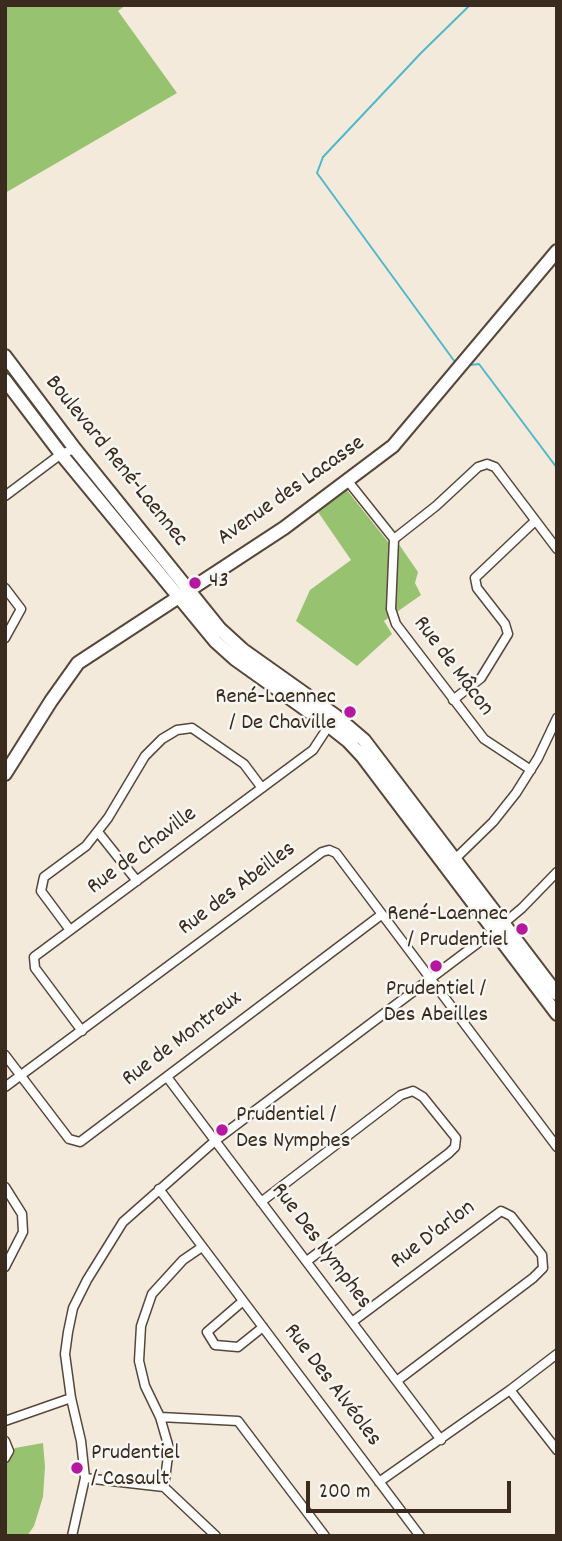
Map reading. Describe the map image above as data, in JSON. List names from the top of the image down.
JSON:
{
  "streets": {
    "street": [
      "Boulevard René-Laennec",
      "Avenue des Lacasse",
      "Rue de Mâcon",
      "Rue de Chaville",
      "Rue des Abeilles",
      "Rue de Montreux",
      "Rue D'arlon",
      "Rue Des Nymphes",
      "Rue Des Alvéoles"
    ]
  },
  "crossings": [
    ["Boulevard René-Laennec", "Avenue des Lacasse"],
    ["Boulevard René-Laennec", "Rue de Chaville"],
    ["Rue de Chaville", "Rue des Abeilles"],
    ["Rue des Abeilles", "Rue de Montreux"],
    ["Rue de Montreux", "Rue Des Nymphes"],
    ["Rue D'arlon", "Rue Des Nymphes"]
  ],
  "places": [
    "43",
    "René-Laennec / De Chaville",
    "René-Laennec / Prudentiel",
    "Prudentiel / Des Abeilles",
    "Prudentiel / Des Nymphes",
    "Prudentiel / Casault"
  ],
  "scale_bar": "200 m"
}
